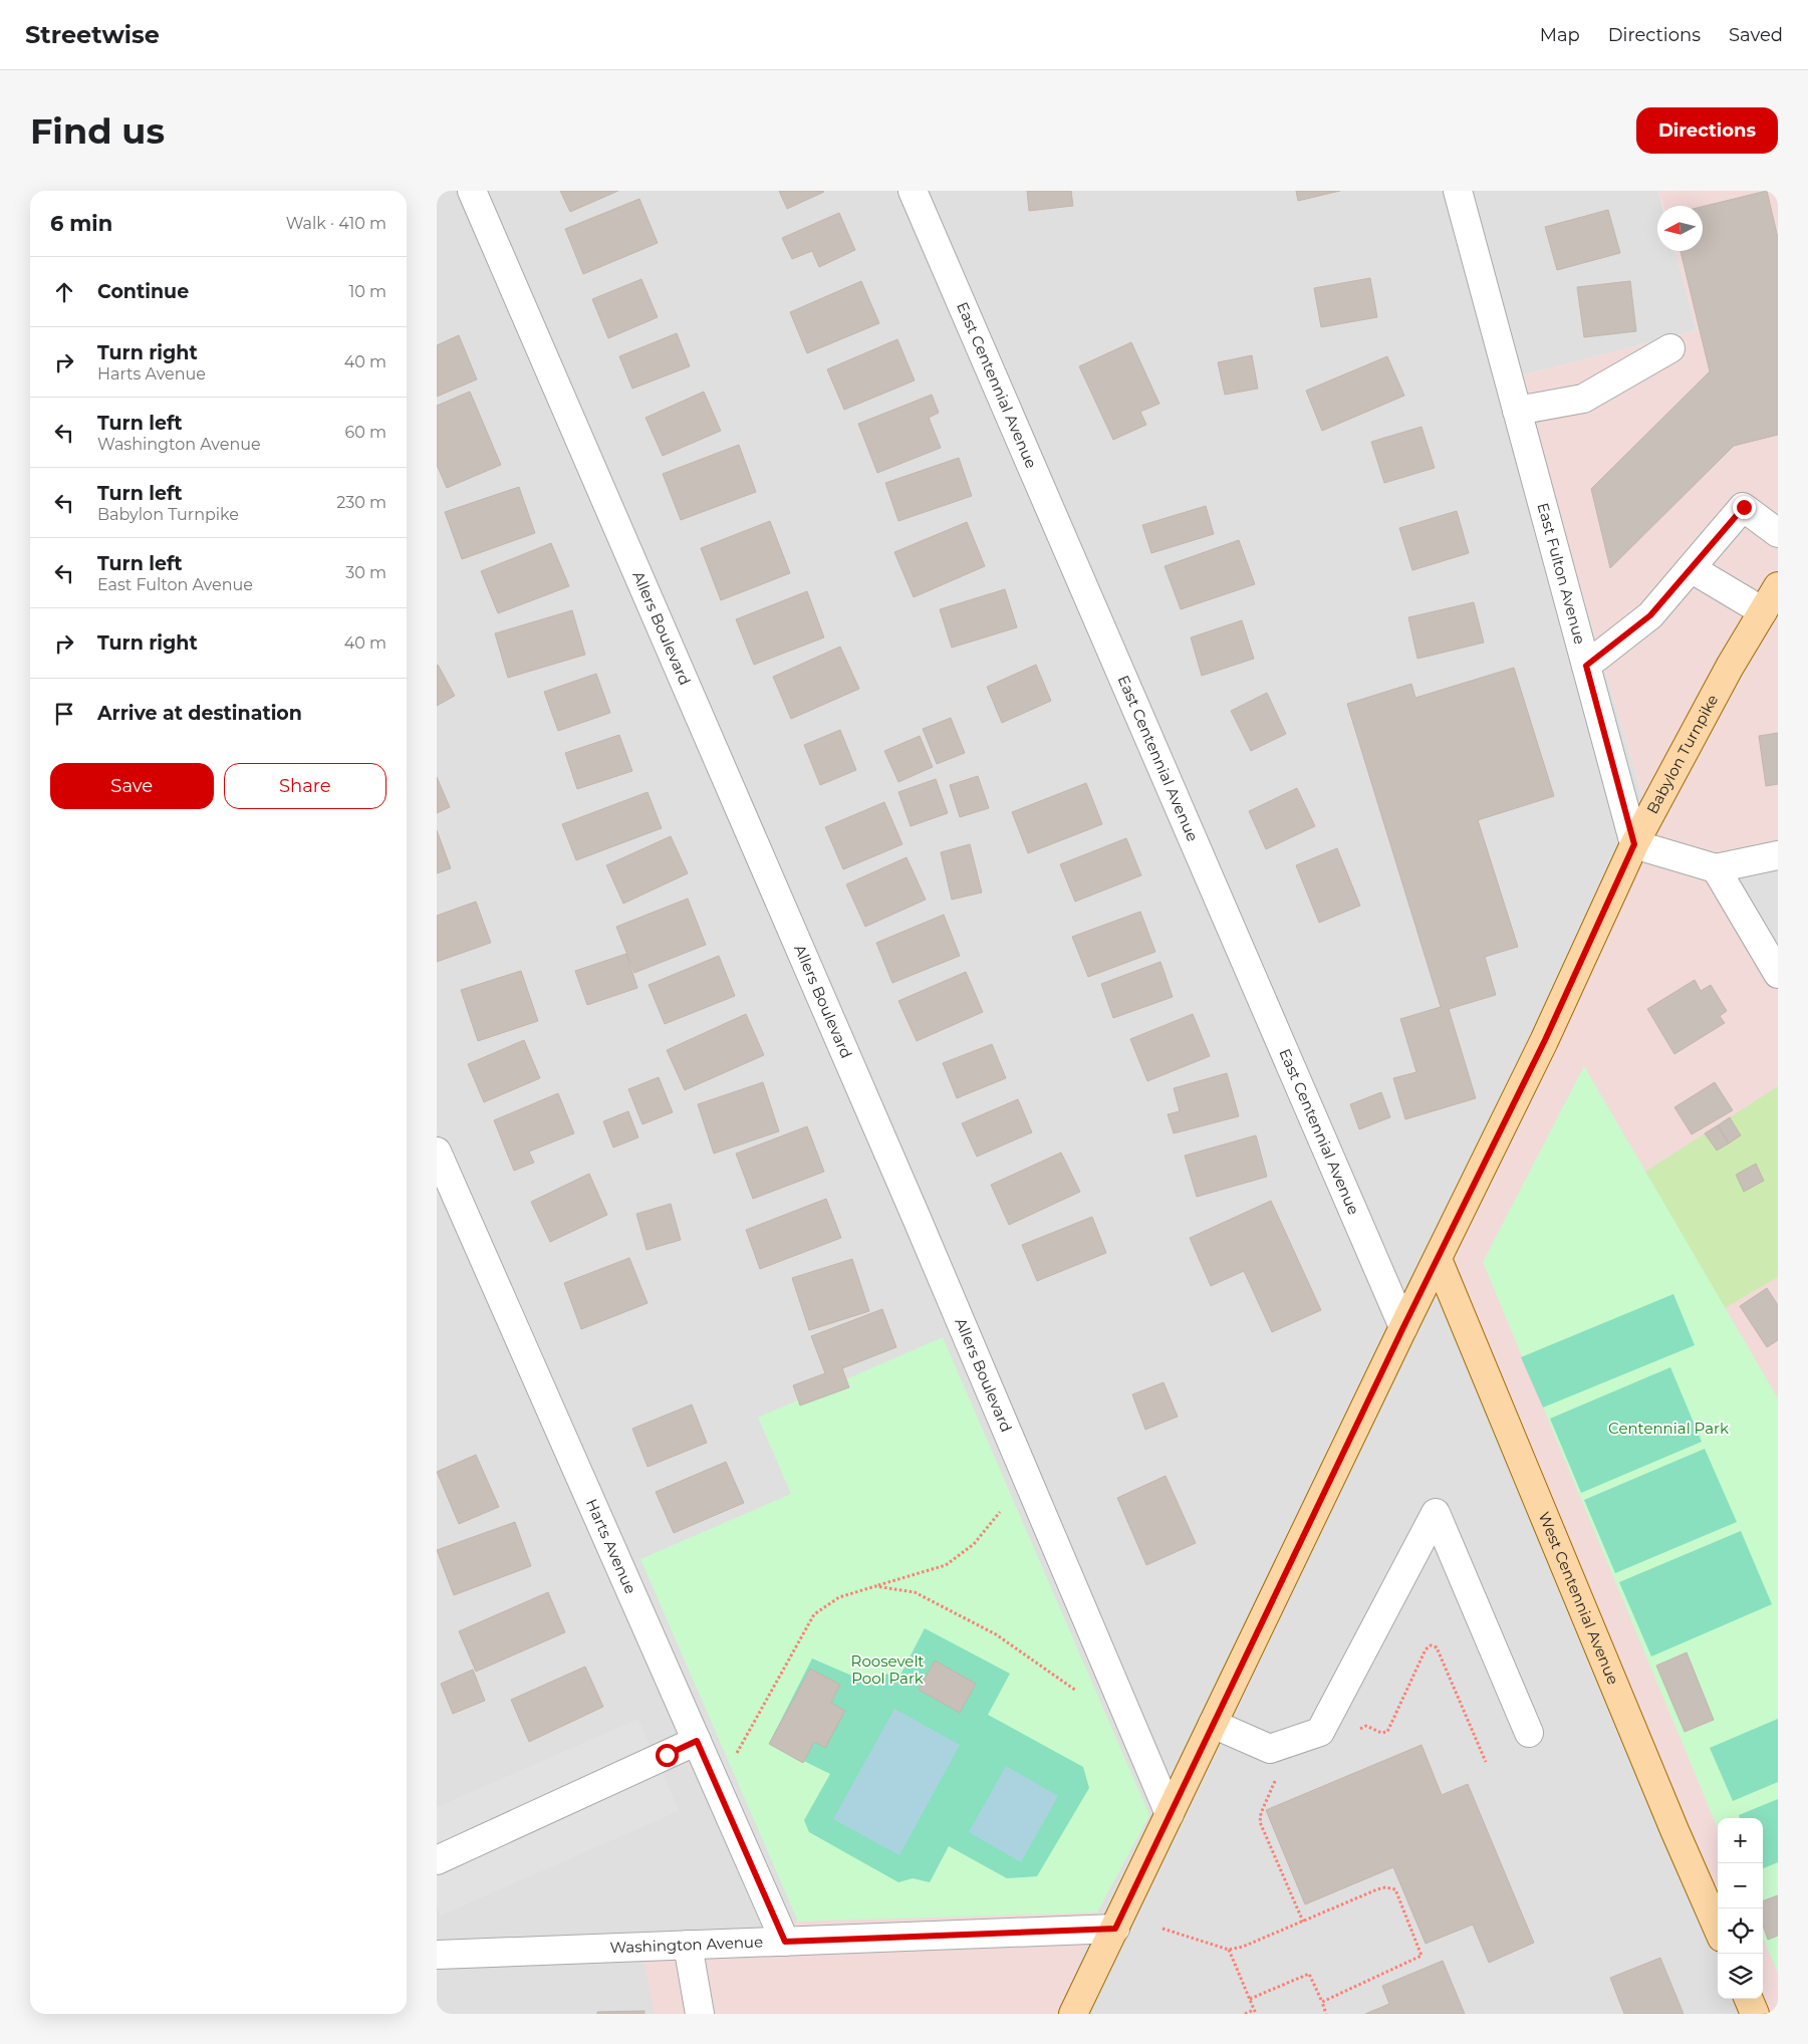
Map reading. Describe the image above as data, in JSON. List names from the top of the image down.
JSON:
{
  "streets": {
    "main road": ["Babylon Turnpike", "West Centennial Avenue"],
    "street": [
      "East Centennial Avenue",
      "East Fulton Avenue",
      "Allers Boulevard",
      "Harts Avenue",
      "Washington Avenue"
    ]
  },
  "crossings": [
    ["East Centennial Avenue", "Babylon Turnpike"],
    ["East Fulton Avenue", "Babylon Turnpike"],
    ["Allers Boulevard", "Babylon Turnpike"],
    ["Babylon Turnpike", "West Centennial Avenue"],
    ["Babylon Turnpike", "Washington Avenue"],
    ["Harts Avenue", "Washington Avenue"]
  ],
  "parks": ["Centennial Park", "Roosevelt Pool Park"],
  "north": "left",
  "page": {
    "header": "Streetwise",
    "nav": ["Map", "Directions", "Saved"],
    "buttons": [
      "Directions",
      ["Save", "Share"]
    ],
    "title": "Find us",
    "heading": ["6 min", "Walk · 410 m"],
    "list": [
      ["Continue", "10 m"],
      ["Turn right", "Harts Avenue", "40 m"],
      ["Turn left", "Washington Avenue", "60 m"],
      ["Turn left", "Babylon Turnpike", "230 m"],
      ["Turn left", "East Fulton Avenue", "30 m"],
      ["Turn right", "40 m"],
      "Arrive at destination"
    ],
    "map_buttons": ["+", "−"]
  }
}
